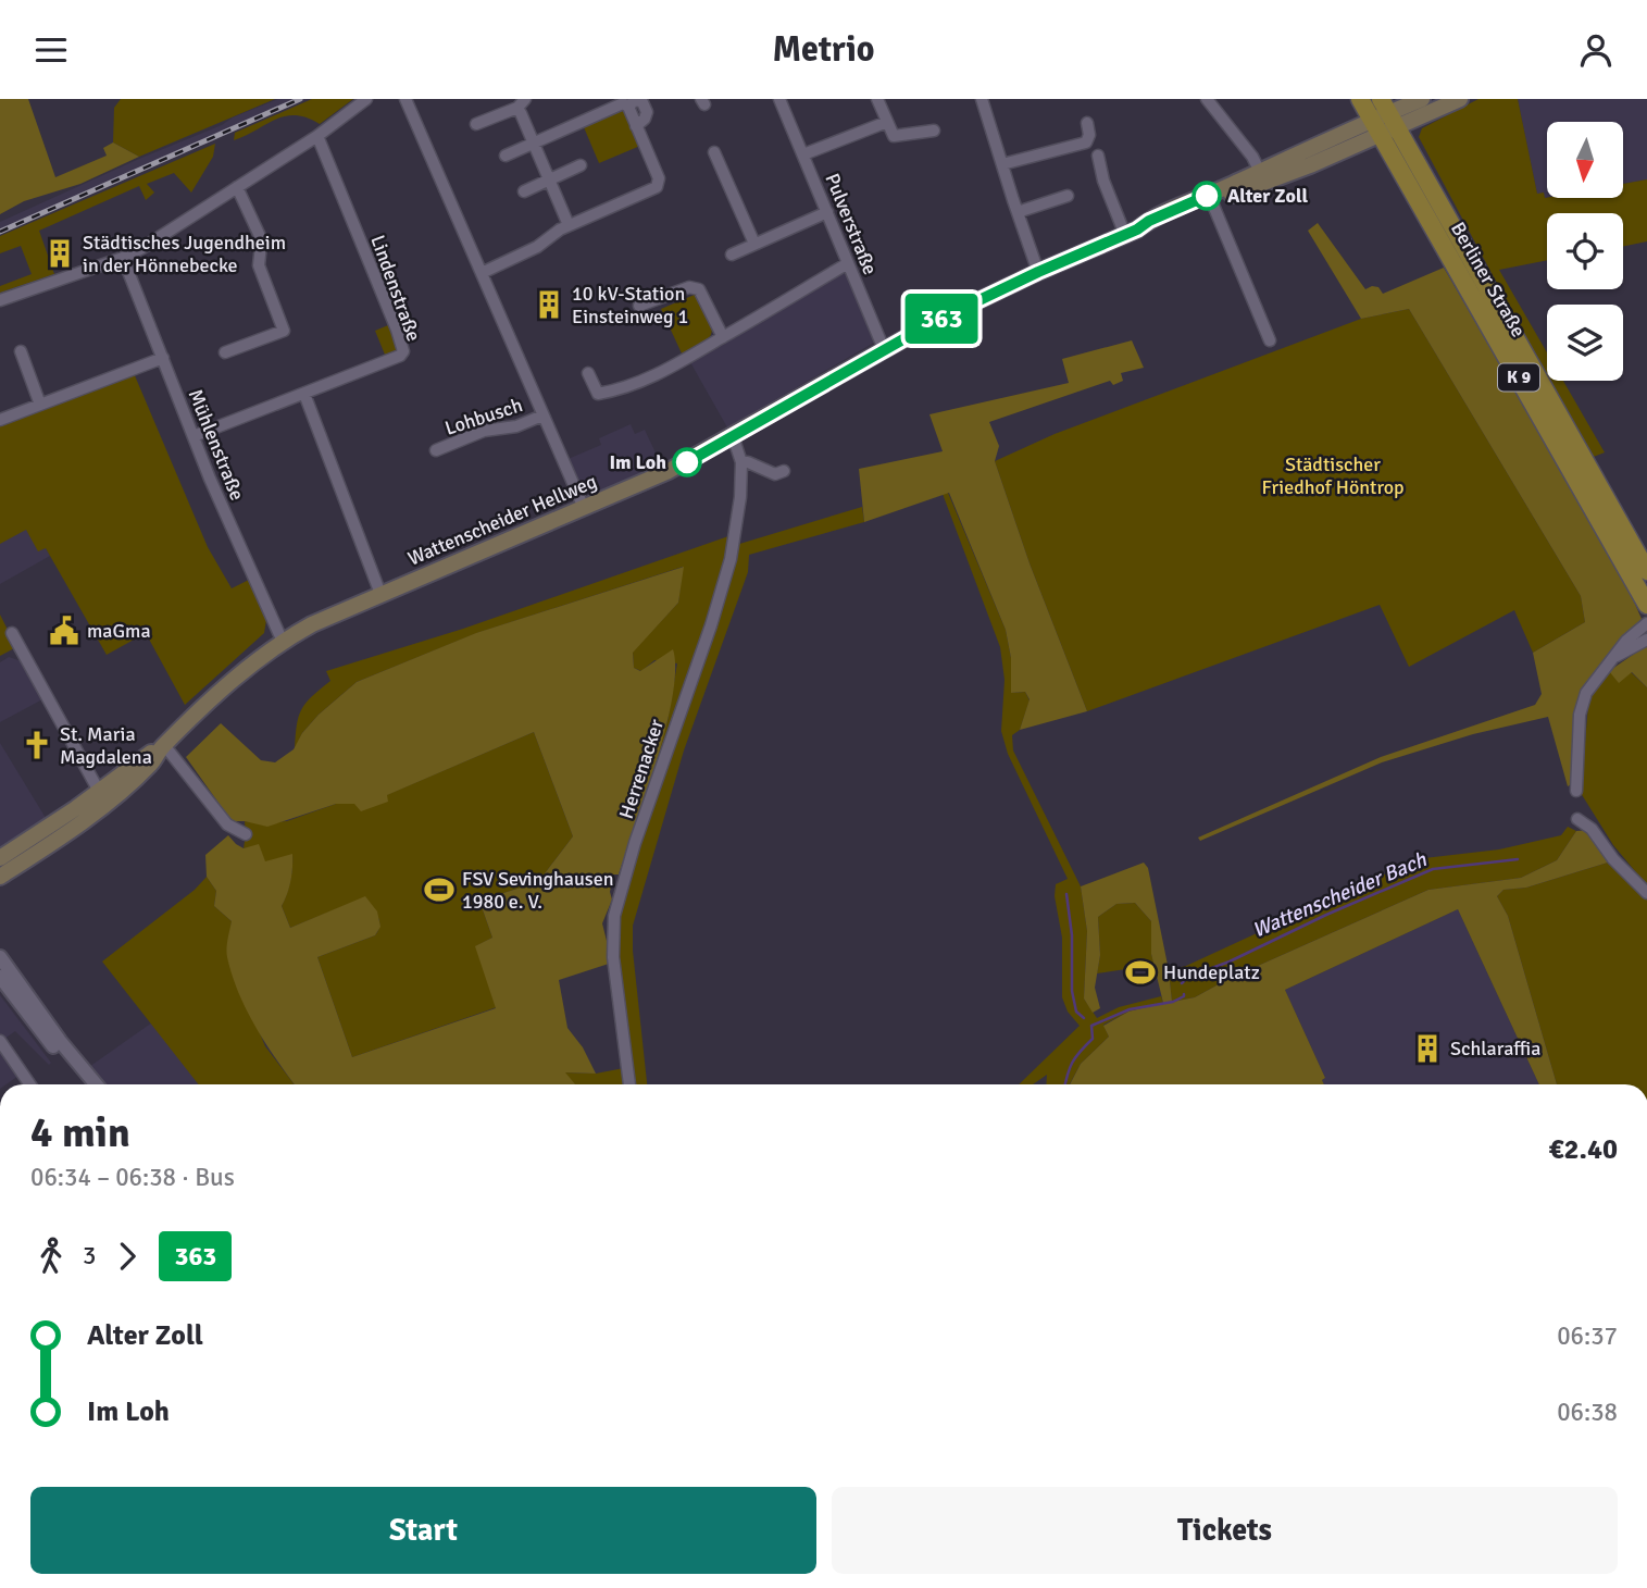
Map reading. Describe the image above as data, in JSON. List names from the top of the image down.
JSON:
{
  "streets": {
    "main road": ["Berliner Straße", "K 9", "Wattenscheider Hellweg"],
    "street": [
      "Pulverstraße",
      "Lindenstraße",
      "Lohbusch",
      "Mühlenstraße",
      "Herrenacker"
    ]
  },
  "crossings": [
    ["Pulverstraße", "Wattenscheider Hellweg"],
    ["Berliner Straße", "Wattenscheider Hellweg"],
    ["Lindenstraße", "Mühlenstraße"],
    ["Mühlenstraße", "Wattenscheider Hellweg"],
    ["Wattenscheider Hellweg", "Herrenacker"]
  ],
  "water": ["Wattenscheider Bach"],
  "parks": ["Städtischer Friedhof Höntrop"],
  "places": {
    "other": ["Alter Zoll", "Im Loh"],
    "building": ["Städtisches Jugendheim in der Hönnebecke", "10 kV-Station Einsteinweg 1", "Schlaraffia"],
    "public building": ["maGma"],
    "church": ["St. Maria Magdalena"],
    "sports": ["FSV Sevinghausen 1980 e. V.", "Hundeplatz"]
  },
  "lines": ["bus line 363"],
  "north": "bottom",
  "page": {
    "header": "Metrio",
    "on_map": "363",
    "heading": ["4 min", "06:34 – 06:38 · Bus", "€2.40"],
    "legs": ["3", "363"],
    "list": [
      {
        "name": "Alter Zoll",
        "value": "06:37"
      },
      {
        "name": "Im Loh",
        "value": "06:38"
      }
    ],
    "buttons": ["Start", "Tickets"]
  }
}
